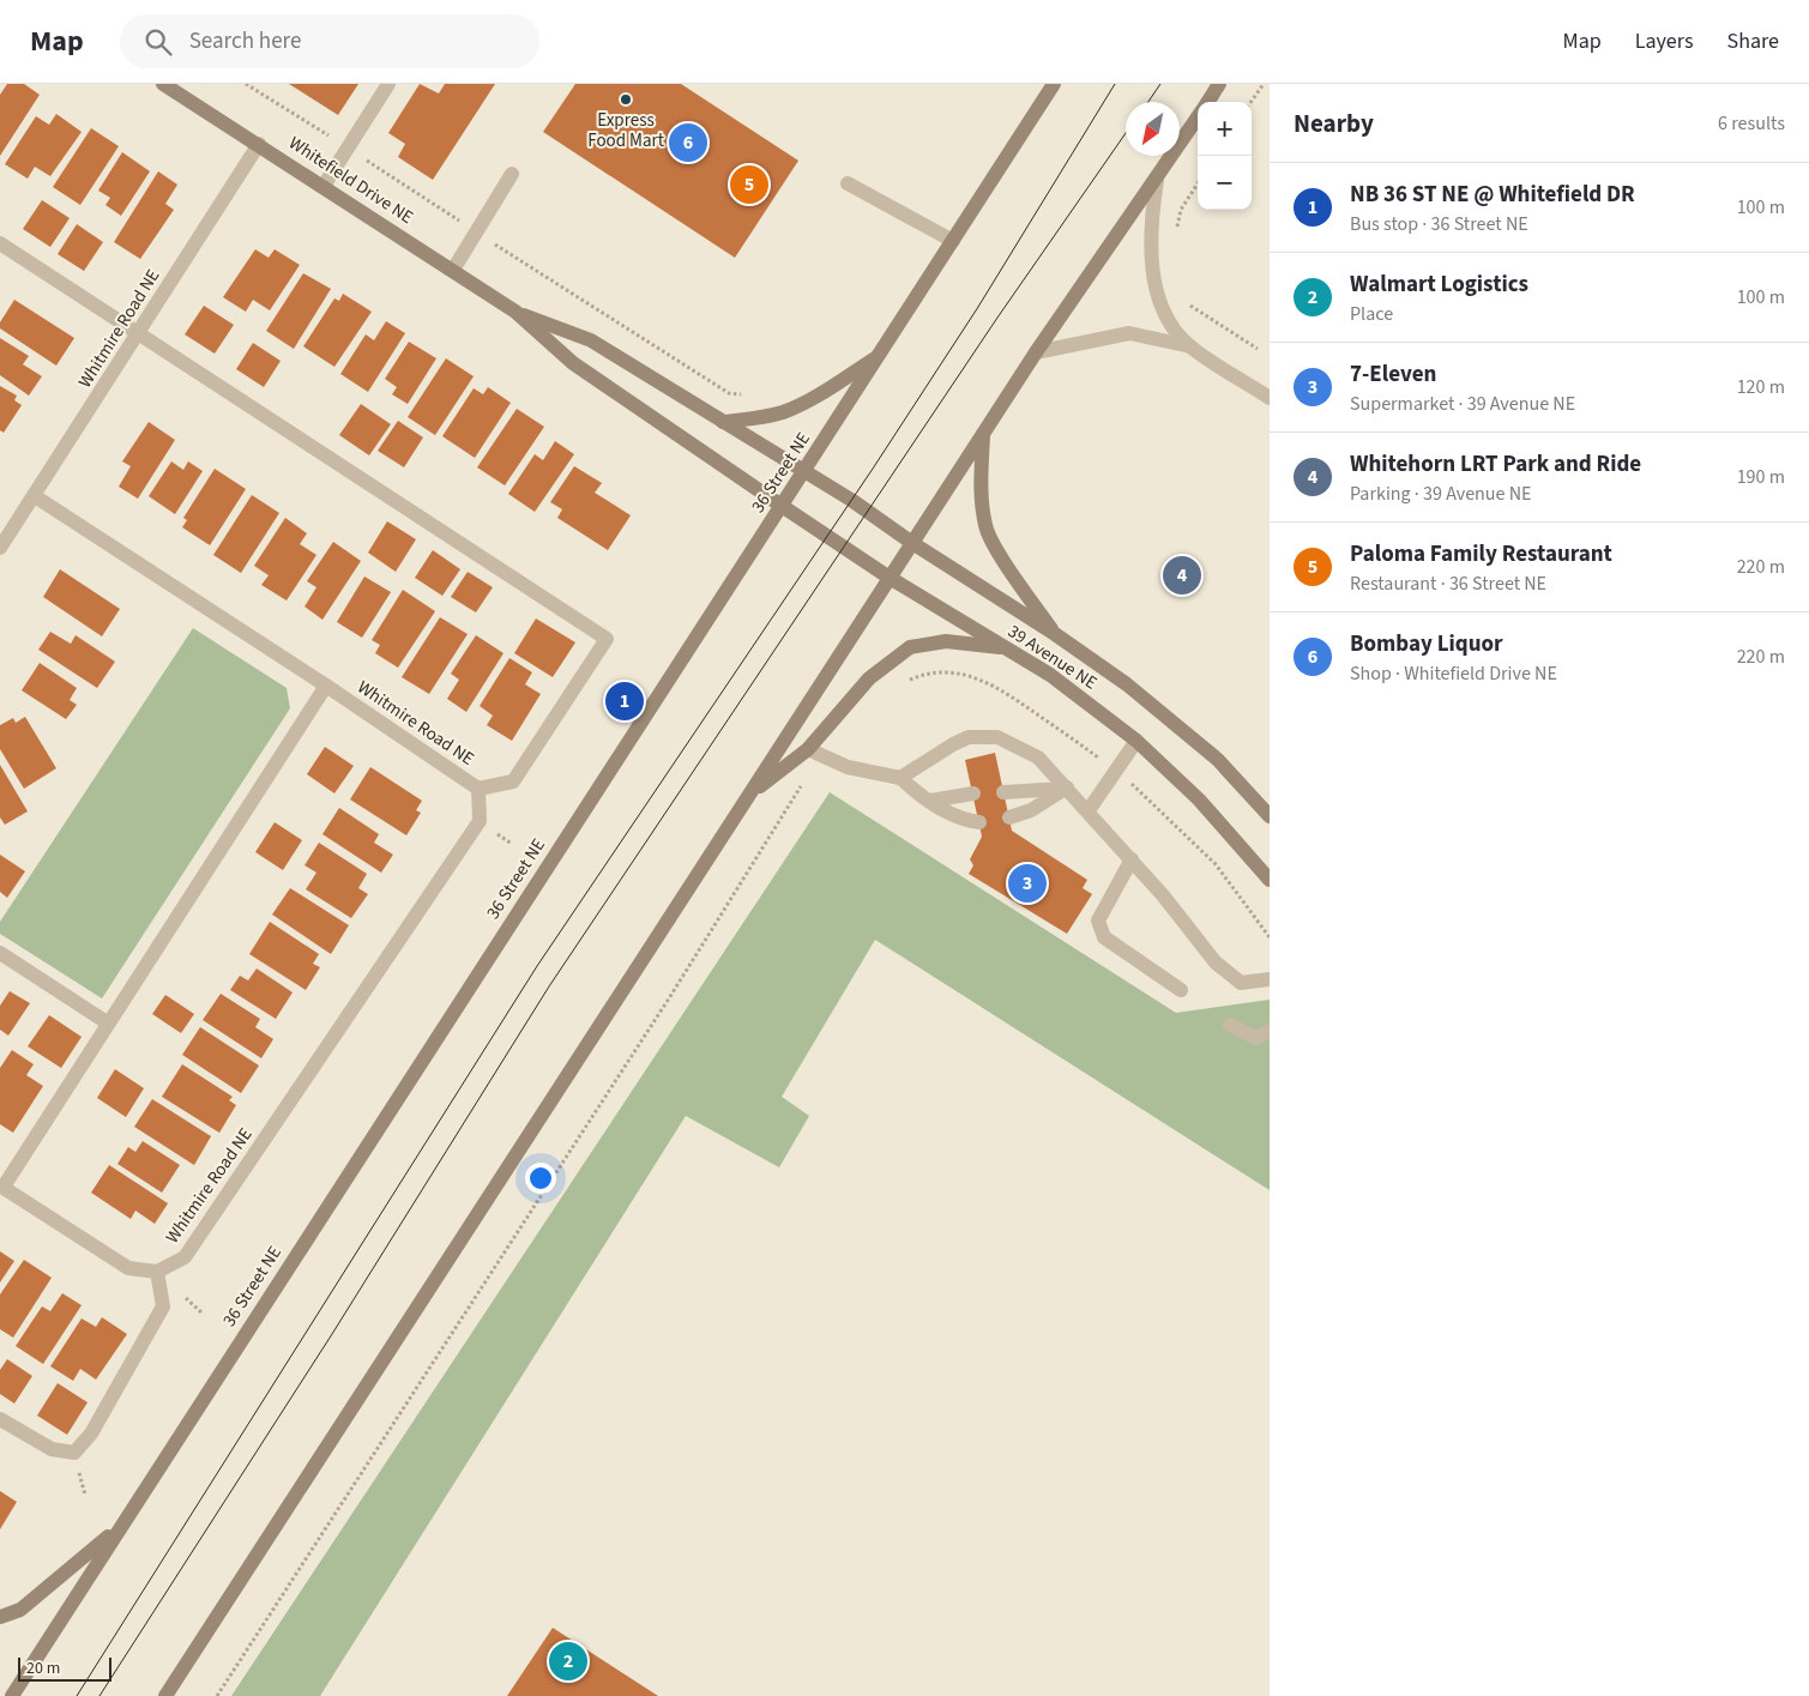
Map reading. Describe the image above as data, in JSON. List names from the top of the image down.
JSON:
{
  "streets": {
    "main road": ["Whitefield Drive NE", "36 Street NE", "39 Avenue NE"],
    "street": ["Whitmire Road NE"]
  },
  "crossings": [
    ["Whitefield Drive NE", "Whitmire Road NE"],
    ["Whitefield Drive NE", "36 Street NE"],
    ["Whitefield Drive NE", "39 Avenue NE"],
    ["36 Street NE", "39 Avenue NE"]
  ],
  "places": ["Express Food Mart"],
  "scale_bar": "20 m",
  "north": "bottom left",
  "page": {
    "header": "Map",
    "search": "Search here",
    "nav": ["Map", "Layers", "Share"],
    "heading": ["Nearby", "6 results"],
    "map_buttons": ["+", "−"],
    "pins": [
      "6",
      "5",
      "4",
      "1",
      "3",
      "2"
    ],
    "list": [
      {
        "mark": "1",
        "name": "NB 36 ST NE @ Whitefield DR",
        "note": "Bus stop · 36 Street NE",
        "value": "100 m"
      },
      {
        "mark": "2",
        "name": "Walmart Logistics",
        "note": "Place",
        "value": "100 m"
      },
      {
        "mark": "3",
        "name": "7-Eleven",
        "note": "Supermarket · 39 Avenue NE",
        "value": "120 m"
      },
      {
        "mark": "4",
        "name": "Whitehorn LRT Park and Ride",
        "note": "Parking · 39 Avenue NE",
        "value": "190 m"
      },
      {
        "mark": "5",
        "name": "Paloma Family Restaurant",
        "note": "Restaurant · 36 Street NE",
        "value": "220 m"
      },
      {
        "mark": "6",
        "name": "Bombay Liquor",
        "note": "Shop · Whitefield Drive NE",
        "value": "220 m"
      }
    ],
    "scale": "20 m"
  }
}
